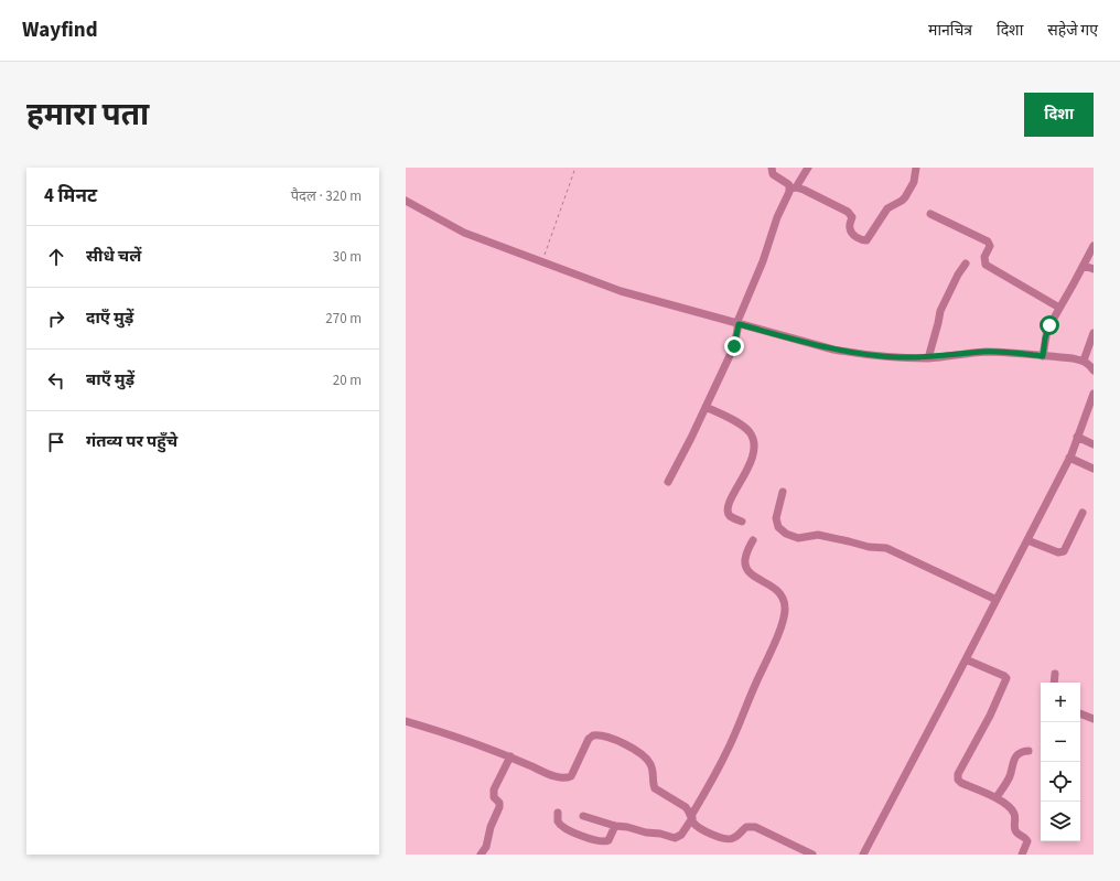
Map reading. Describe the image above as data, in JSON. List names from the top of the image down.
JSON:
{
  "page": {
    "header": "Wayfind",
    "nav": ["मानचित्र", "दिशा", "सहेजे गए"],
    "title": "हमारा पता",
    "buttons": "दिशा",
    "heading": ["4 मिनट", "पैदल · 320 m"],
    "list": [
      ["सीधे चलें", "30 m"],
      ["दाएँ मुड़ें", "270 m"],
      ["बाएँ मुड़ें", "20 m"],
      "गंतव्य पर पहुँचे"
    ],
    "map_buttons": ["+", "−"]
  }
}
